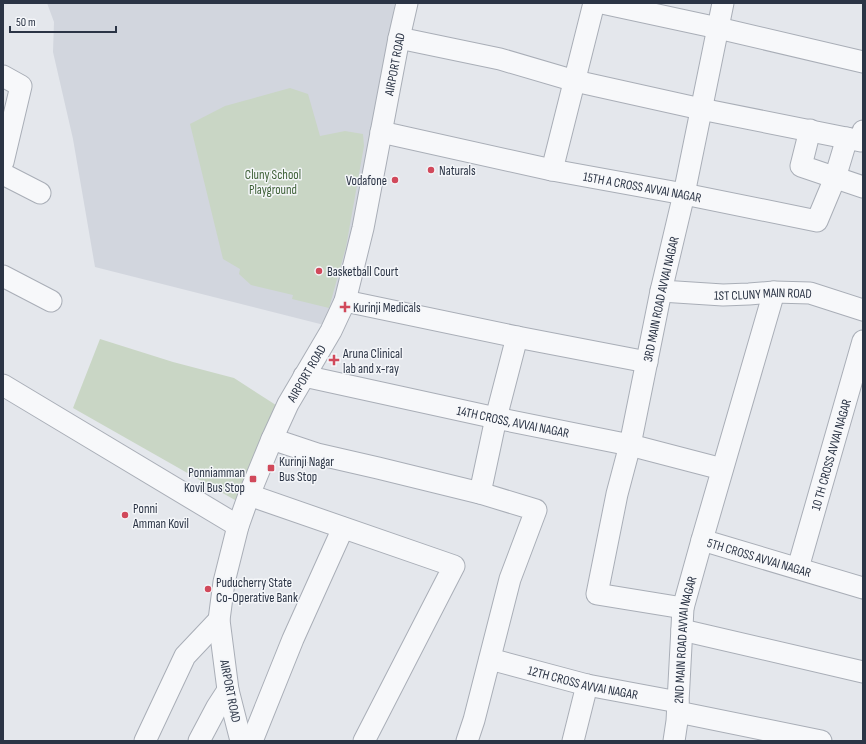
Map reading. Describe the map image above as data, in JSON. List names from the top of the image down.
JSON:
{
  "streets": {
    "street": [
      "AIRPORT ROAD",
      "15TH A CROSS AVVAI NAGAR",
      "1ST CLUNY MAIN ROAD",
      "3RD MAIN ROAD AVVAI NAGAR",
      "14TH CROSS, AVVAI NAGAR",
      "10 TH CROSS AVVAI NAGAR",
      "5TH CROSS AVVAI NAGAR",
      "2ND MAIN ROAD AVVAI NAGAR",
      "12TH CROSS AVVAI NAGAR"
    ]
  },
  "crossings": [
    ["AIRPORT ROAD", "15TH A CROSS AVVAI NAGAR"],
    ["AIRPORT ROAD", "14TH CROSS, AVVAI NAGAR"],
    ["15TH A CROSS AVVAI NAGAR", "3RD MAIN ROAD AVVAI NAGAR"],
    ["1ST CLUNY MAIN ROAD", "3RD MAIN ROAD AVVAI NAGAR"],
    ["1ST CLUNY MAIN ROAD", "5TH CROSS AVVAI NAGAR"],
    ["3RD MAIN ROAD AVVAI NAGAR", "14TH CROSS, AVVAI NAGAR"],
    ["3RD MAIN ROAD AVVAI NAGAR", "2ND MAIN ROAD AVVAI NAGAR"],
    ["14TH CROSS, AVVAI NAGAR", "5TH CROSS AVVAI NAGAR"],
    ["10 TH CROSS AVVAI NAGAR", "5TH CROSS AVVAI NAGAR"],
    ["5TH CROSS AVVAI NAGAR", "2ND MAIN ROAD AVVAI NAGAR"],
    ["2ND MAIN ROAD AVVAI NAGAR", "12TH CROSS AVVAI NAGAR"]
  ],
  "parks": ["Cluny School Playground"],
  "places": {
    "other": [
      "Naturals",
      "Vodafone",
      "Basketball Court",
      "Ponni Amman Kovil",
      "Puducherry State Co-Operative Bank"
    ],
    "health": ["Kurinji Medicals", "Aruna Clinical lab and x-ray"],
    "transit": ["Kurinji Nagar Bus Stop", "Ponniamman Kovil Bus Stop"]
  },
  "scale_bar": "50 m"
}
